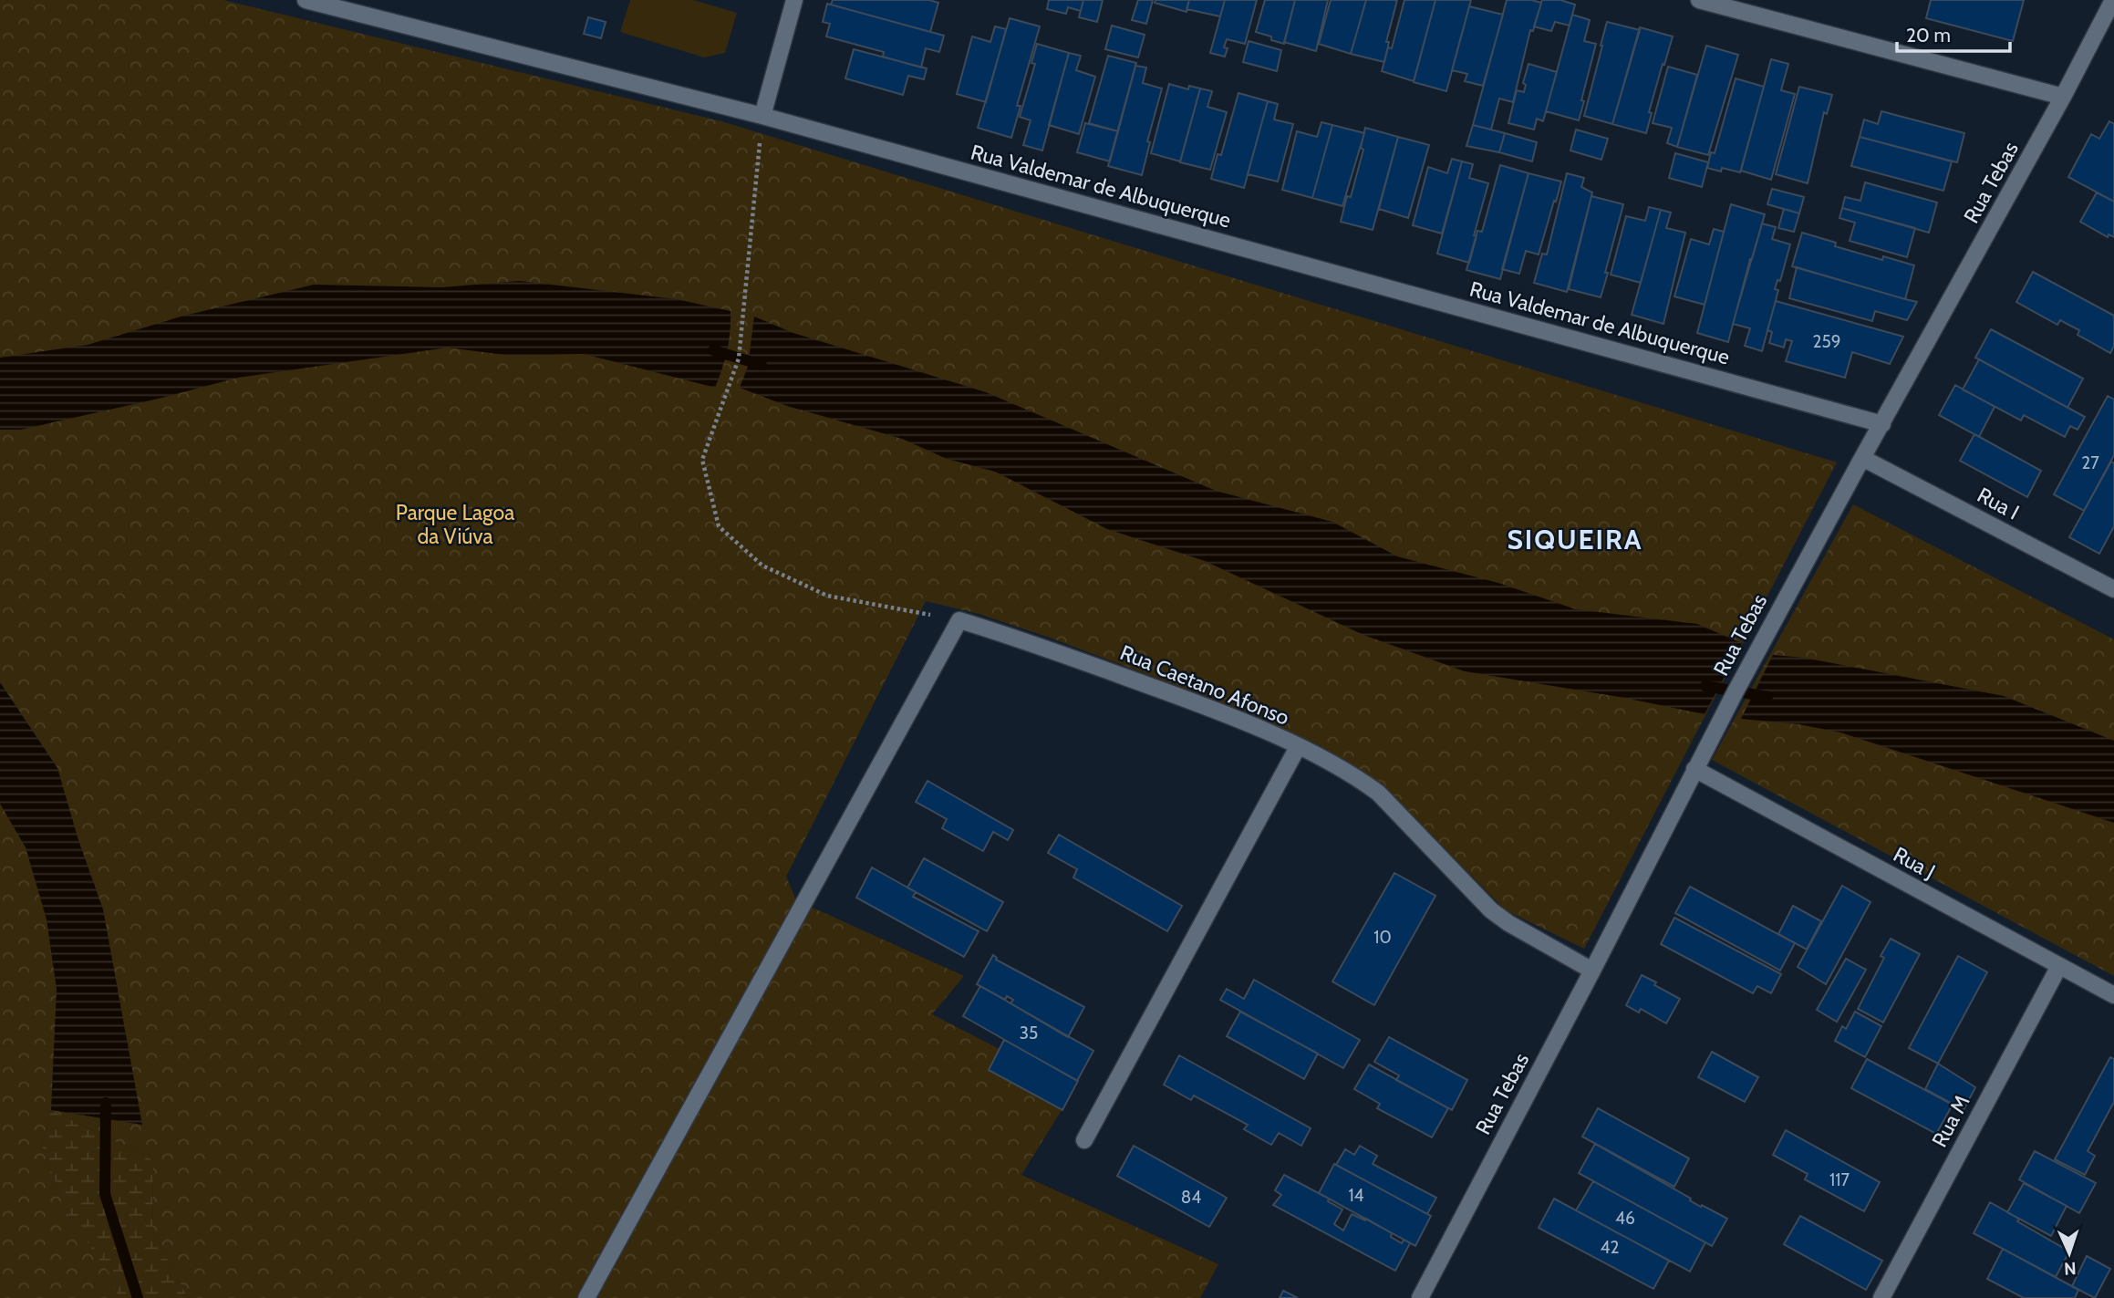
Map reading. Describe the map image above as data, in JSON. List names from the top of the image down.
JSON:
{
  "streets": {
    "street": [
      "Rua Tebas",
      "Rua Valdemar de Albuquerque",
      "Rua I",
      "Rua Caetano Afonso",
      "Rua J",
      "Rua M"
    ]
  },
  "crossings": [
    ["Rua Tebas", "Rua Valdemar de Albuquerque"],
    ["Rua Tebas", "Rua I"],
    ["Rua Tebas", "Rua Caetano Afonso"],
    ["Rua Tebas", "Rua J"],
    ["Rua J", "Rua M"]
  ],
  "districts": ["SIQUEIRA"],
  "parks": ["Parque Lagoa da Viúva"],
  "house_numbers": [
    "259",
    "27",
    "10",
    "35",
    "117",
    "14",
    "84",
    "46",
    "42"
  ],
  "scale_bar": "20 m",
  "north": "bottom"
}
